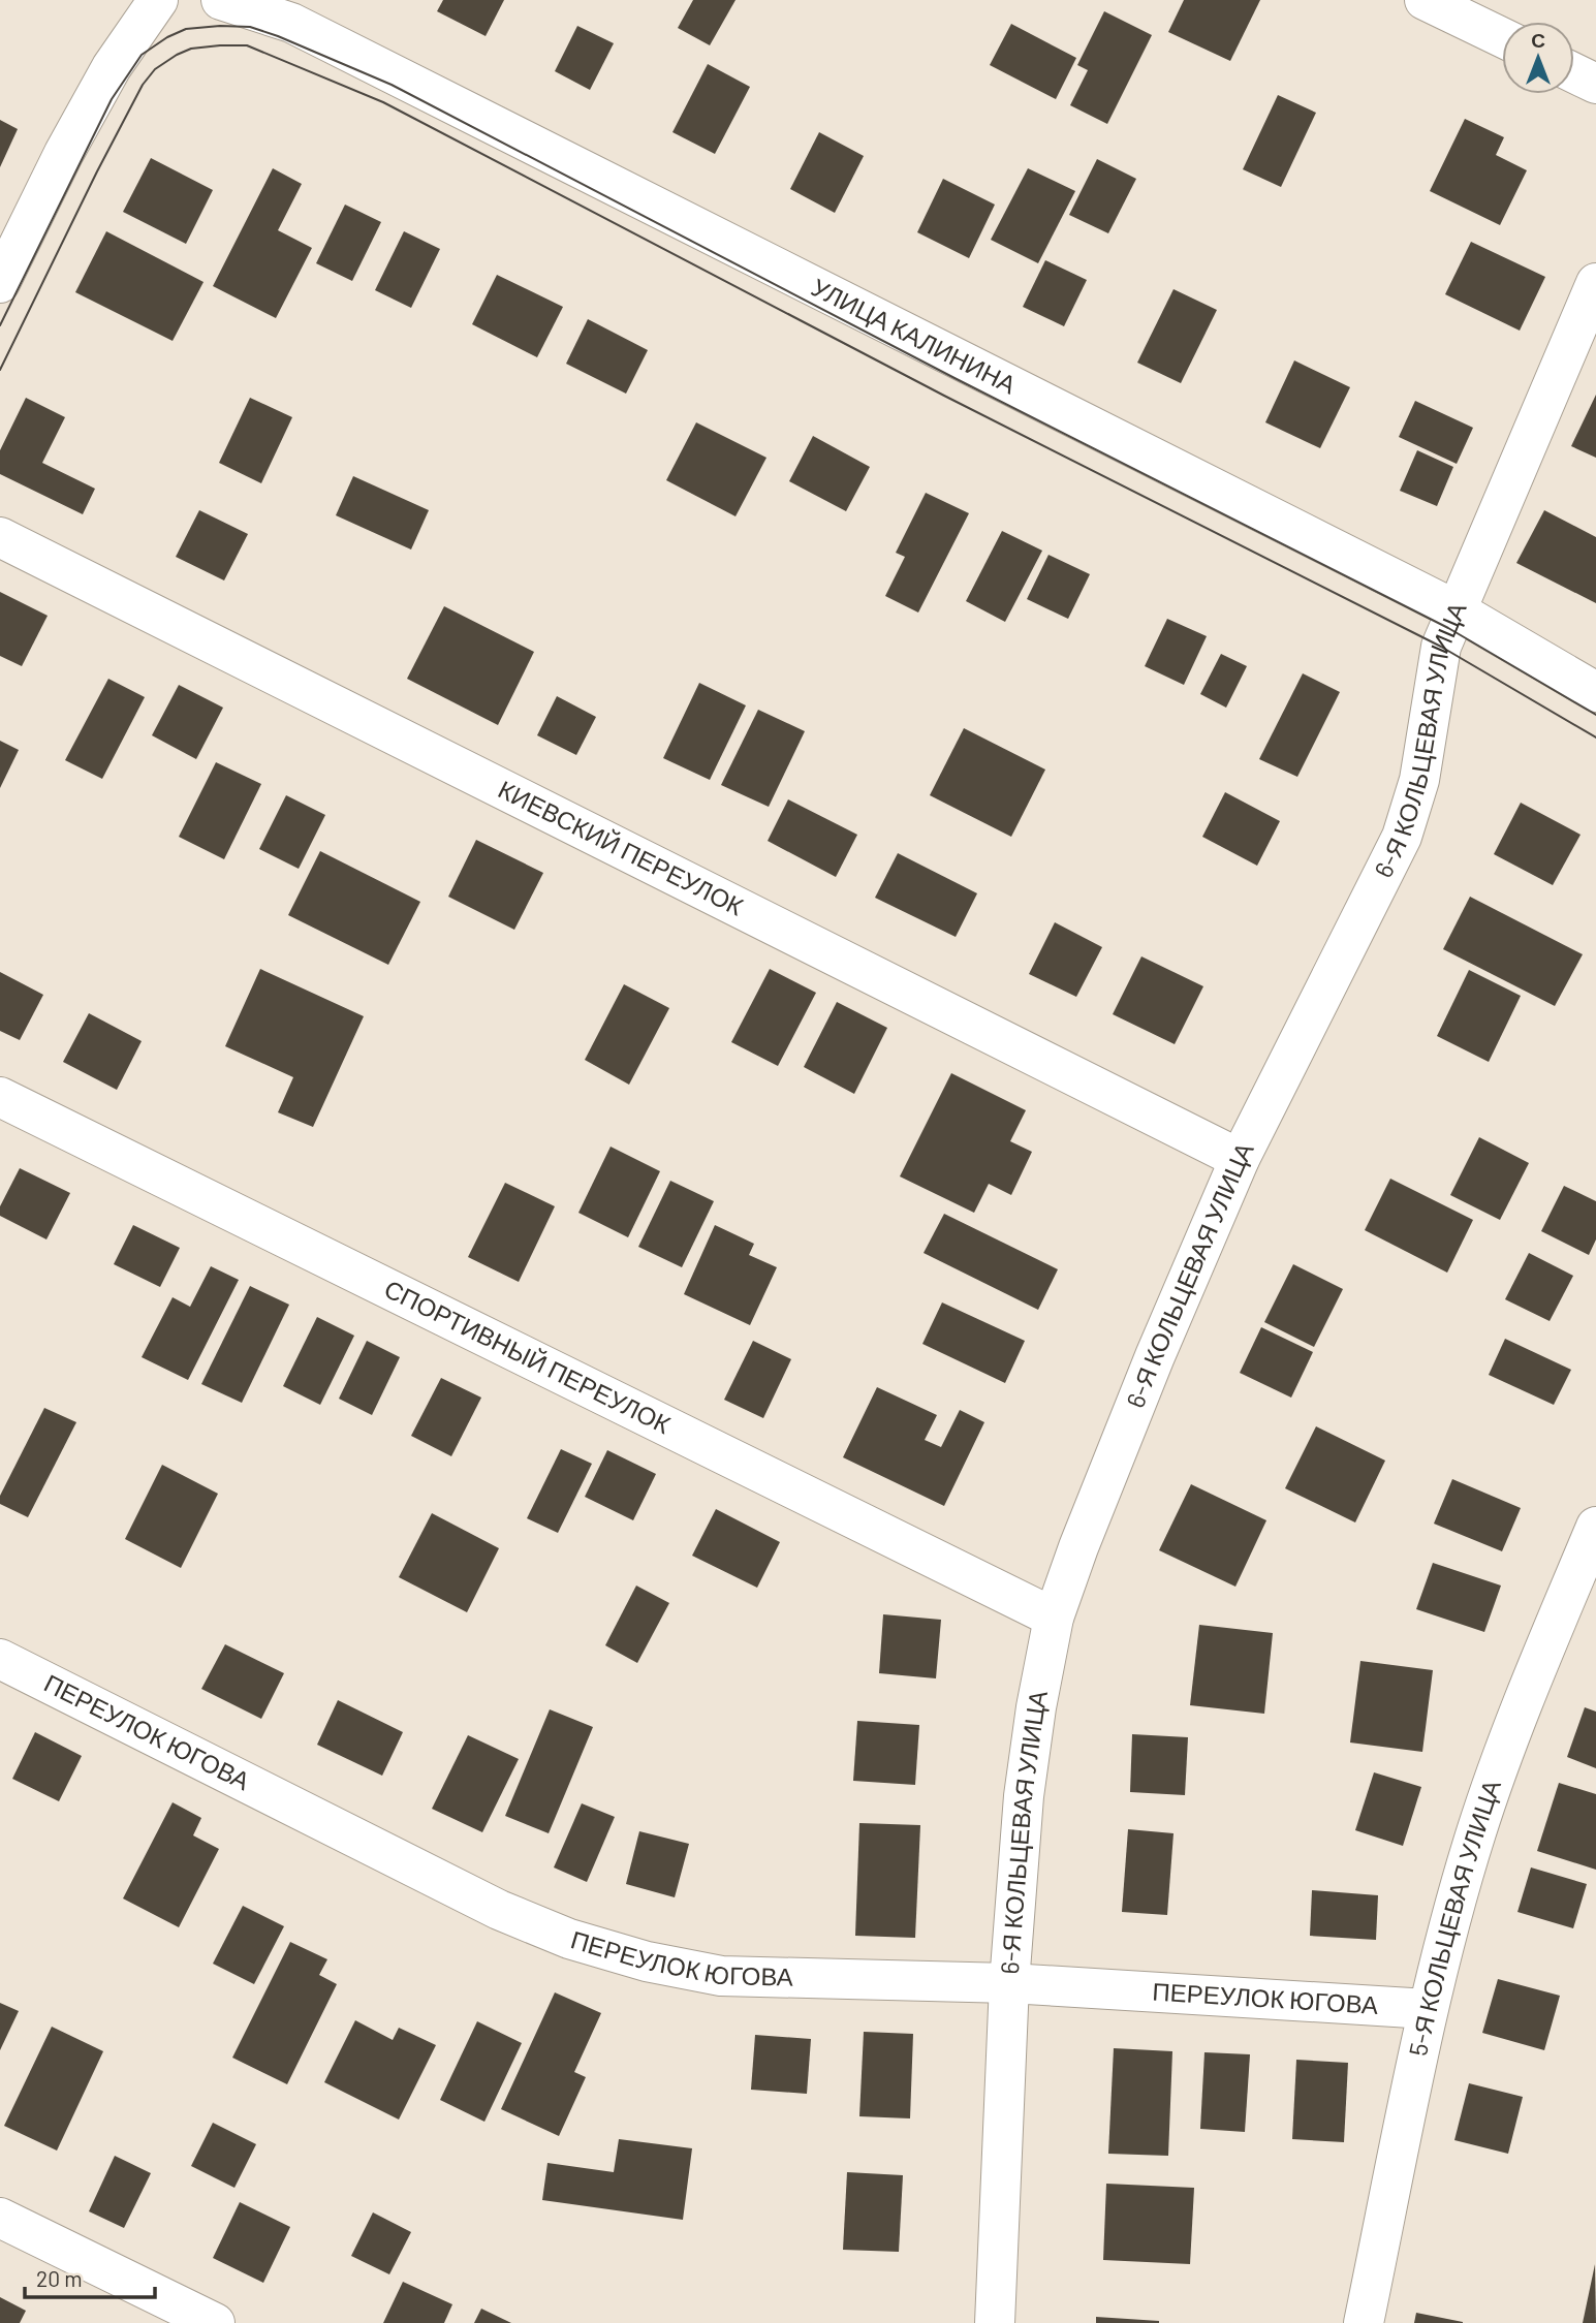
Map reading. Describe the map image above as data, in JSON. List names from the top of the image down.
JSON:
{
  "streets": {
    "street": [
      "УЛИЦА КАЛИНИНА",
      "6-Я КОЛЬЦЕВАЯ УЛИЦА",
      "КИЕВСКИЙ ПЕРЕУЛОК",
      "СПОРТИВНЫЙ ПЕРЕУЛОК",
      "ПЕРЕУЛОК ЮГОВА",
      "5-Я КОЛЬЦЕВАЯ УЛИЦА"
    ]
  },
  "crossings": [
    ["УЛИЦА КАЛИНИНА", "6-Я КОЛЬЦЕВАЯ УЛИЦА"],
    ["6-Я КОЛЬЦЕВАЯ УЛИЦА", "КИЕВСКИЙ ПЕРЕУЛОК"],
    ["6-Я КОЛЬЦЕВАЯ УЛИЦА", "СПОРТИВНЫЙ ПЕРЕУЛОК"],
    ["6-Я КОЛЬЦЕВАЯ УЛИЦА", "ПЕРЕУЛОК ЮГОВА"],
    ["ПЕРЕУЛОК ЮГОВА", "5-Я КОЛЬЦЕВАЯ УЛИЦА"]
  ],
  "scale_bar": "20 m",
  "north": "top"
}
